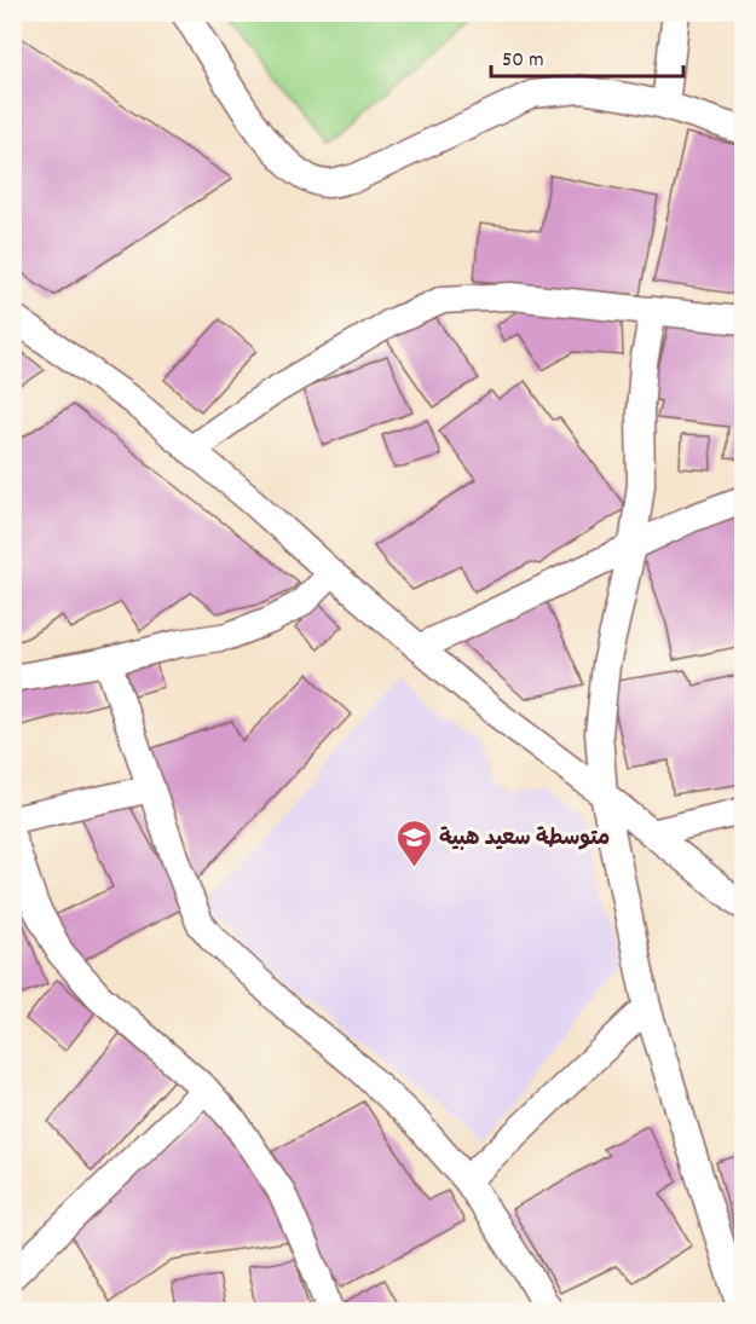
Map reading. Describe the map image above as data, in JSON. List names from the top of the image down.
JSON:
{
  "places": {
    "school or university": ["متوسطة سعيد هبية"]
  },
  "scale_bar": "50 m"
}
